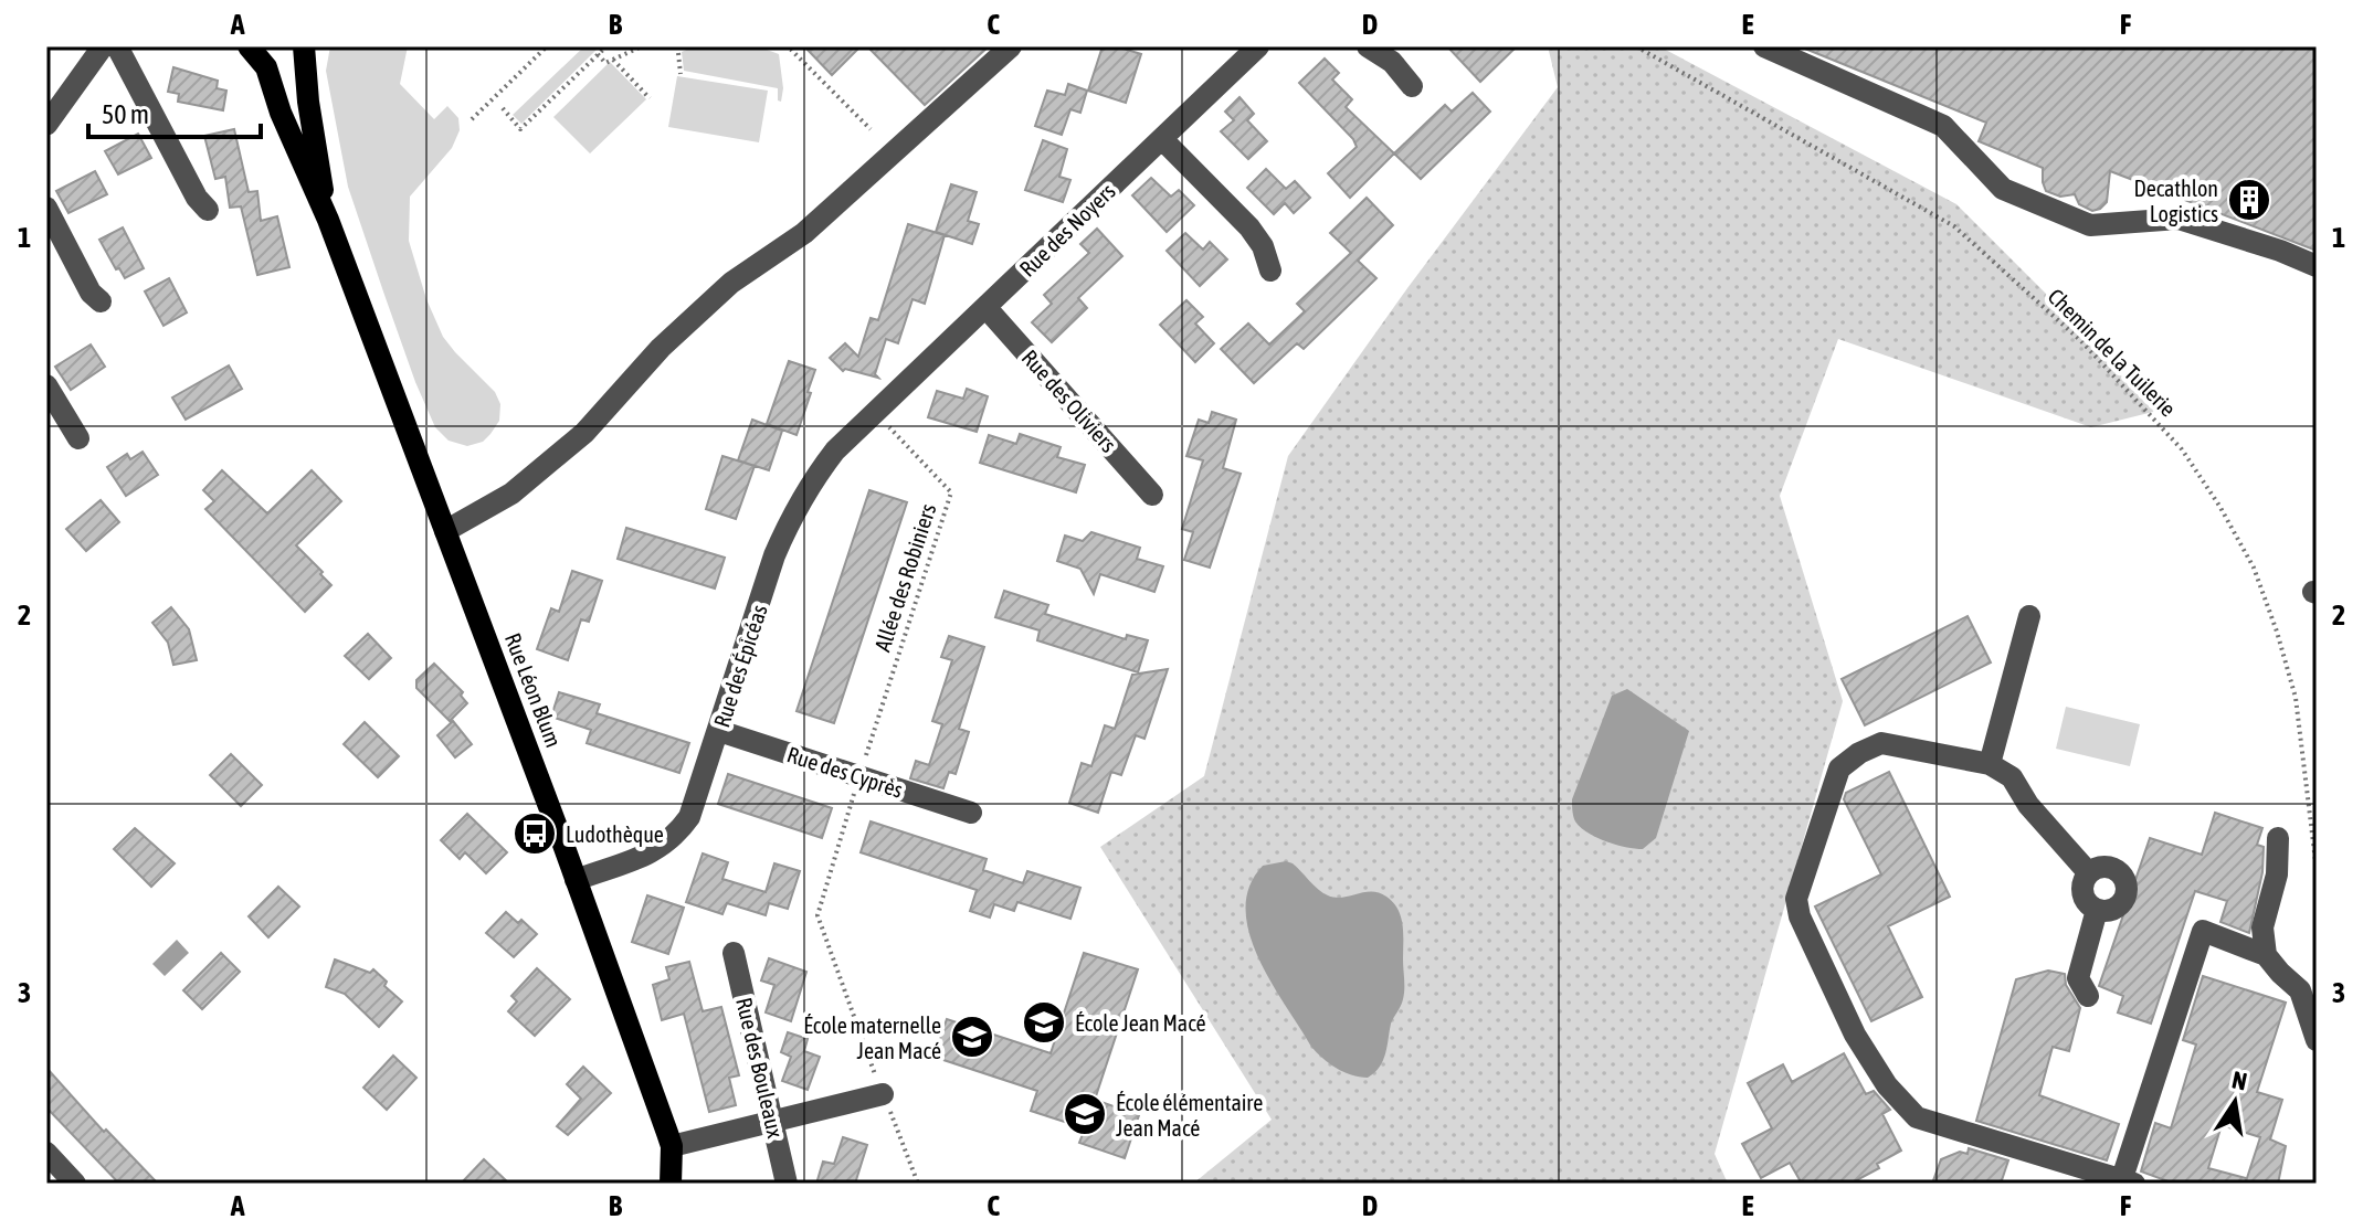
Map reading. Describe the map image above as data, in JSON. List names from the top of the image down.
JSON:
{
  "streets": {
    "main road": ["Rue Léon Blum"],
    "street": [
      "Rue des Noyers",
      "Rue des Oliviers",
      "Rue des Épicéas",
      "Rue des Cyprès",
      "Rue des Bouleaux"
    ],
    "path": ["Chemin de la Tuilerie", "Allée des Robiniers"]
  },
  "crossings": [
    ["Rue des Noyers", "Rue des Oliviers"],
    ["Rue des Noyers", "Allée des Robiniers"],
    ["Rue des Noyers", "Rue des Épicéas"],
    ["Allée des Robiniers", "Rue des Épicéas"],
    ["Allée des Robiniers", "Rue des Cyprès"],
    ["Rue des Épicéas", "Rue Léon Blum"],
    ["Rue des Épicéas", "Rue des Cyprès"]
  ],
  "places": {
    "building": ["Decathlon Logistics"],
    "bus stop": ["Ludothèque"],
    "school or university": ["École Jean Macé", "École maternelle Jean Macé", "École élémentaire Jean Macé"]
  },
  "scale_bar": "50 m",
  "north": "top",
  "grid": {
    "columns": [
      "A",
      "B",
      "C",
      "D",
      "E",
      "F"
    ],
    "rows": ["1", "2", "3"]
  }
}
